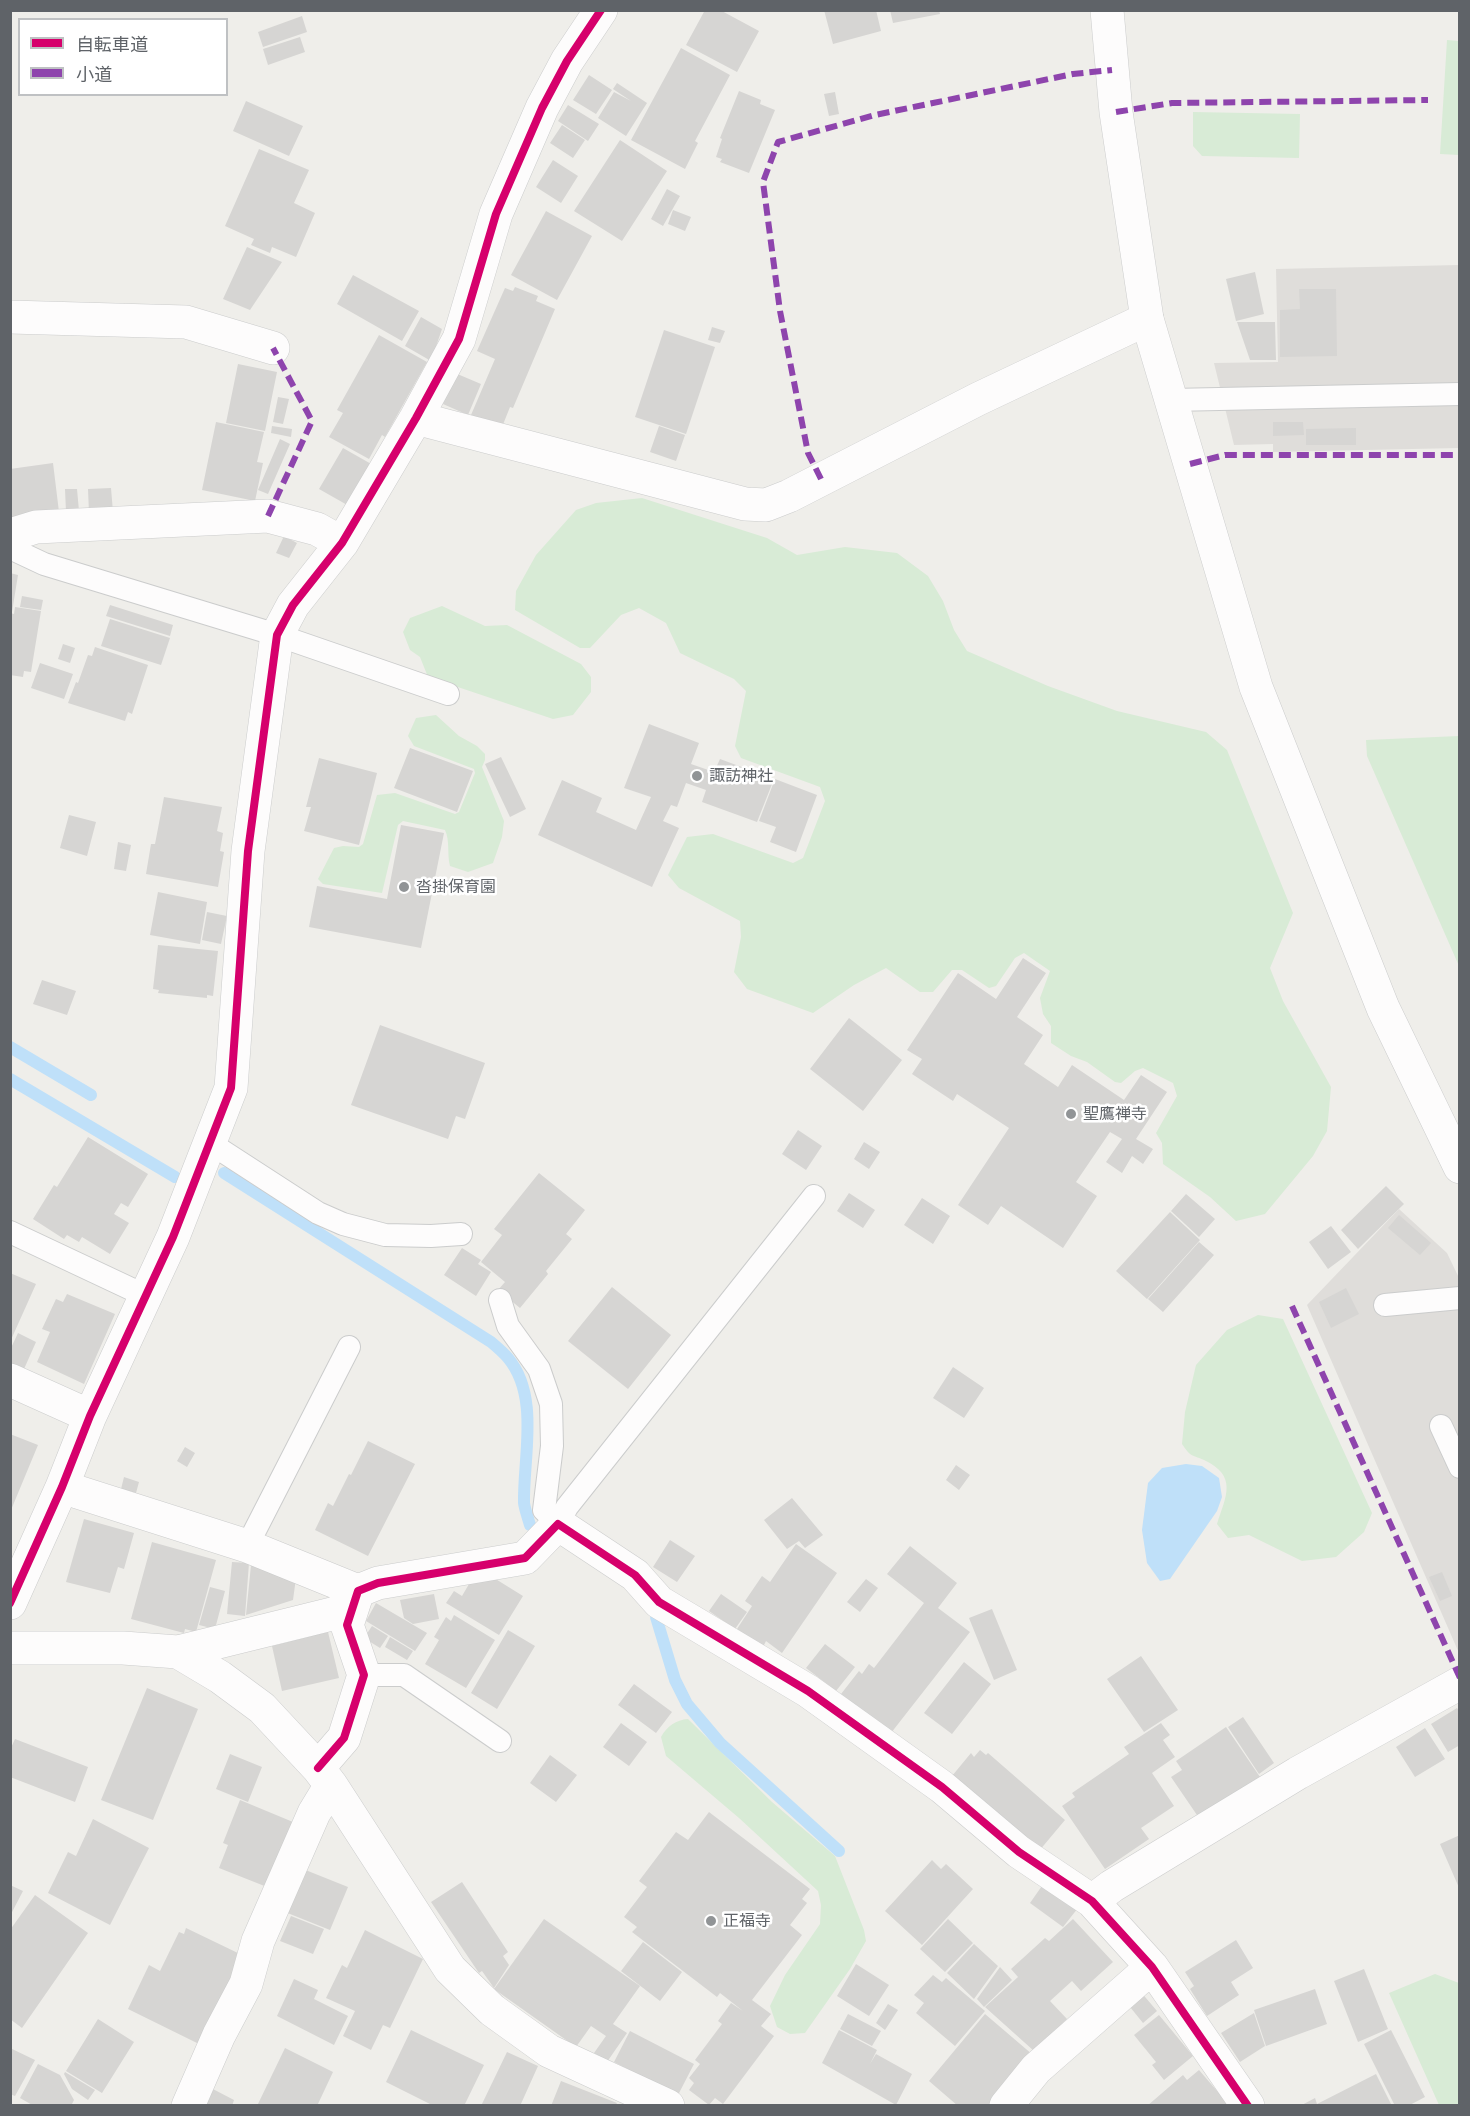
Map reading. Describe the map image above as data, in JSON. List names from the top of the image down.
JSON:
{
  "places": [
    "諏訪神社",
    "沓掛保育園",
    "聖鷹禅寺",
    "正福寺"
  ],
  "legend": ["自転車道", "小道"]
}
